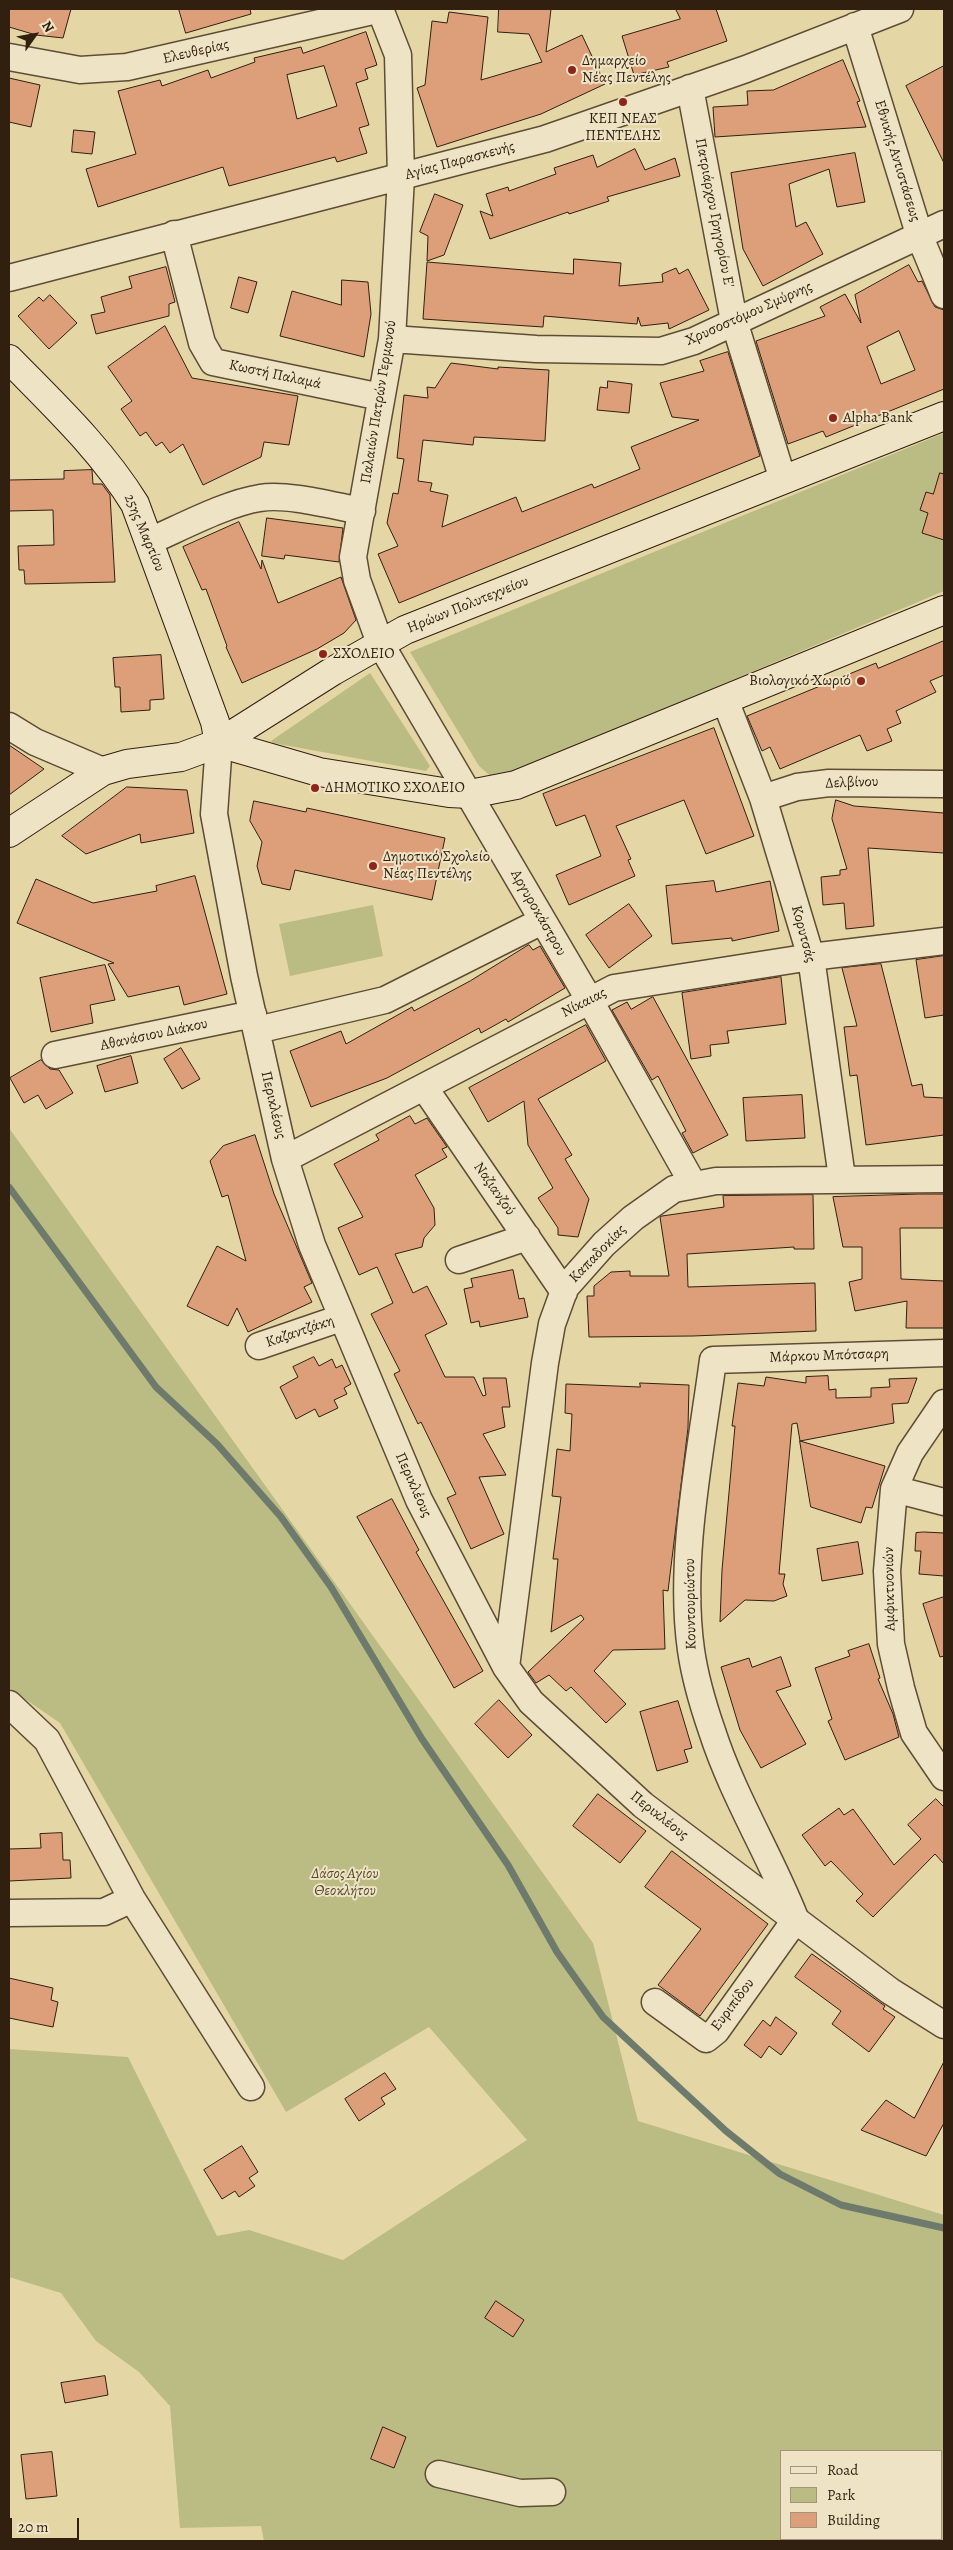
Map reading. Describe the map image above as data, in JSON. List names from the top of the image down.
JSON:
{
  "streets": {
    "main road": ["25ης Μαρτίου", "Ηρώων Πολυτεχνείου"],
    "street": [
      "Ελευθερίας",
      "Αγίας Παρασκευής",
      "Εθνικής Αντιστάσεως",
      "Πατριάρχου Γρηγορίου Ε'",
      "Χρυσοστόμου Σμύρνης",
      "Κωστή Παλαμά",
      "Παλαιών Πατρών Γερμανού",
      "Δελβίνου",
      "Αργυροκάστρου",
      "Κορυτσάς",
      "Νίκαιας",
      "Αθανάσιου Διάκου",
      "Περικλέους",
      "Ναζιανζού",
      "Καπαδοκίας",
      "Καζαντζάκη",
      "Μάρκου Μπότσαρη",
      "Αμφικτυονιών",
      "Κουντουριώτου",
      "Ευριπίδου"
    ]
  },
  "crossings": [
    ["Ελευθερίας", "Παλαιών Πατρών Γερμανού"],
    ["Αγίας Παρασκευής", "Εθνικής Αντιστάσεως"],
    ["Αγίας Παρασκευής", "Πατριάρχου Γρηγορίου Ε'"],
    ["Αγίας Παρασκευής", "Κωστή Παλαμά"],
    ["Αγίας Παρασκευής", "Παλαιών Πατρών Γερμανού"],
    ["Εθνικής Αντιστάσεως", "Χρυσοστόμου Σμύρνης"],
    ["Πατριάρχου Γρηγορίου Ε'", "Χρυσοστόμου Σμύρνης"],
    ["Πατριάρχου Γρηγορίου Ε'", "Ηρώων Πολυτεχνείου"],
    ["Χρυσοστόμου Σμύρνης", "Παλαιών Πατρών Γερμανού"],
    ["Κωστή Παλαμά", "Παλαιών Πατρών Γερμανού"],
    ["Παλαιών Πατρών Γερμανού", "Ηρώων Πολυτεχνείου"],
    ["Παλαιών Πατρών Γερμανού", "Αργυροκάστρου"],
    ["25ης Μαρτίου", "Ηρώων Πολυτεχνείου"],
    ["25ης Μαρτίου", "Περικλέους"],
    ["Ηρώων Πολυτεχνείου", "Αργυροκάστρου"],
    ["Ηρώων Πολυτεχνείου", "Περικλέους"],
    ["Δελβίνου", "Κορυτσάς"],
    ["Αργυροκάστρου", "Νίκαιας"],
    ["Αργυροκάστρου", "Αθανάσιου Διάκου"],
    ["Αργυροκάστρου", "Καπαδοκίας"],
    ["Κορυτσάς", "Νίκαιας"],
    ["Κορυτσάς", "Καπαδοκίας"],
    ["Νίκαιας", "Περικλέους"],
    ["Νίκαιας", "Ναζιανζού"],
    ["Αθανάσιου Διάκου", "Περικλέους"],
    ["Περικλέους", "Καπαδοκίας"],
    ["Περικλέους", "Καζαντζάκη"],
    ["Περικλέους", "Κουντουριώτου"],
    ["Περικλέους", "Ευριπίδου"],
    ["Ναζιανζού", "Καπαδοκίας"],
    ["Μάρκου Μπότσαρη", "Κουντουριώτου"],
    ["Κουντουριώτου", "Ευριπίδου"]
  ],
  "parks": ["Δάσος Αγίου Θεοκλήτου"],
  "places": [
    "Δημαρχείο Νέας Πεντέλης",
    "ΚΕΠ ΝΕΑΣ ΠΕΝΤΕΛΗΣ",
    "Alpha Bank",
    "ΣΧΟΛΕΙΟ",
    "Βιολογικό Χωριό",
    "ΔΗΜΟΤΙΚΟ ΣΧΟΛΕΙΟ",
    "Δημοτικό Σχολείο Νέας Πεντέλης"
  ],
  "legend": ["Road", "Park", "Building"],
  "scale_bar": "20 m",
  "north": "top right"
}
